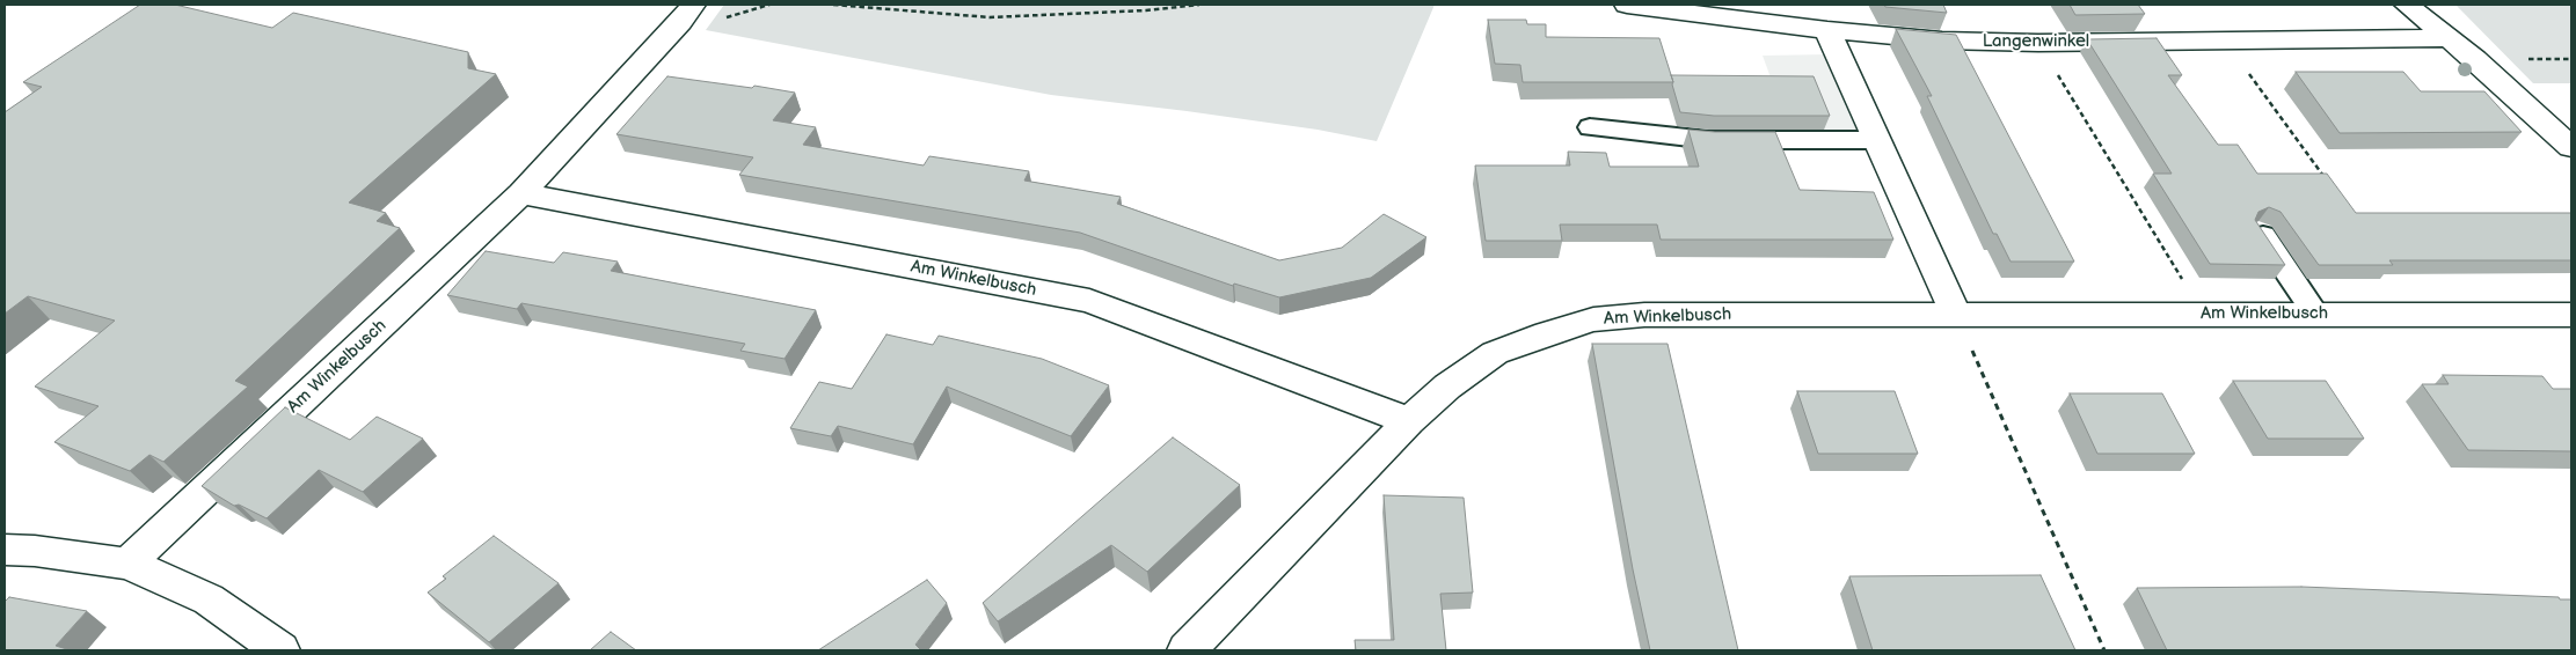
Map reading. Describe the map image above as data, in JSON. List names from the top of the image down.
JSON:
{
  "streets": {
    "street": ["Langenwinkel", "Am Winkelbusch"]
  }
}
